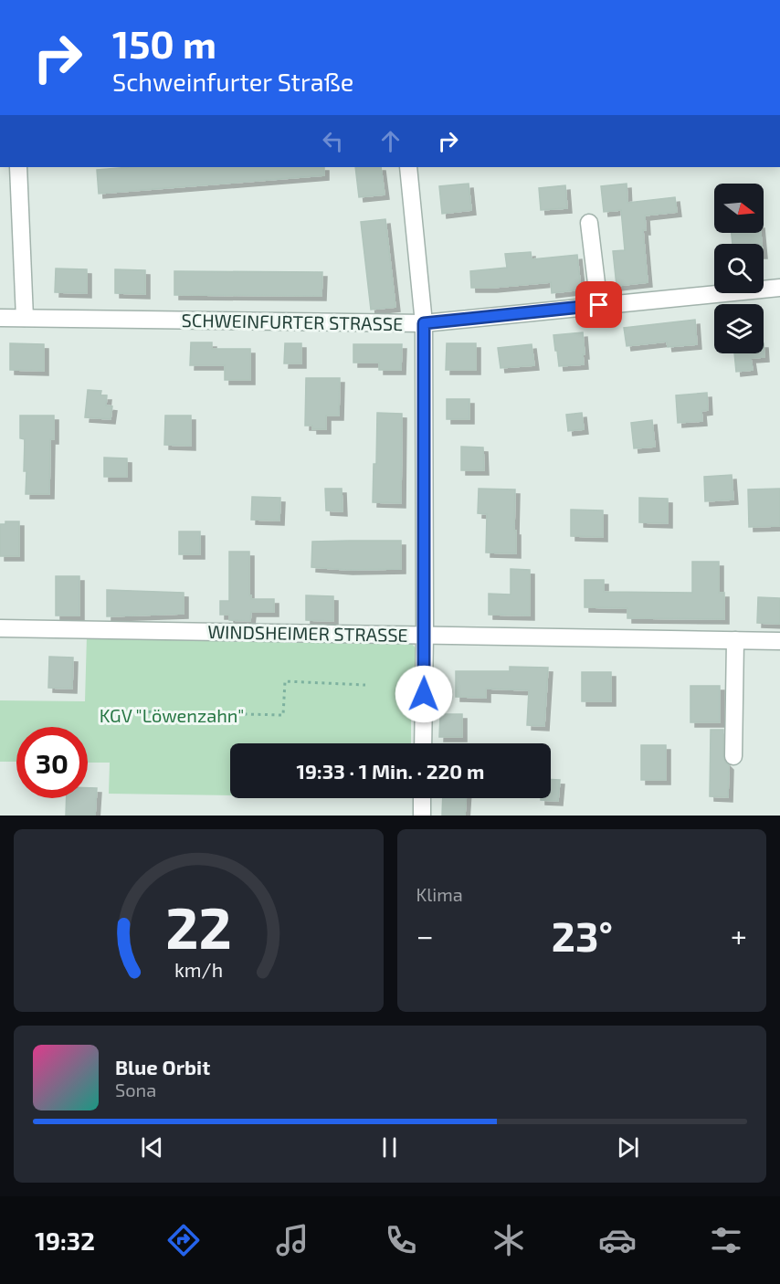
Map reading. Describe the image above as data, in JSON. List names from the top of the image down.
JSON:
{
  "streets": {
    "street": ["SCHWEINFURTER STRASSE", "WINDSHEIMER STRASSE"]
  },
  "parks": ["KGV \"Löwenzahn\""],
  "north": "right",
  "page": {
    "turn": ["150 m", "Schweinfurter Straße"],
    "limit": "30",
    "trip": "19:33 · 1 Min. · 220 m",
    "tile": "Klima",
    "heat": ["−", "23°", "+"],
    "song": ["Blue Orbit", "Sona"],
    "tabs": "19:32",
    "gauge": ["22", "km/h"]
  }
}
